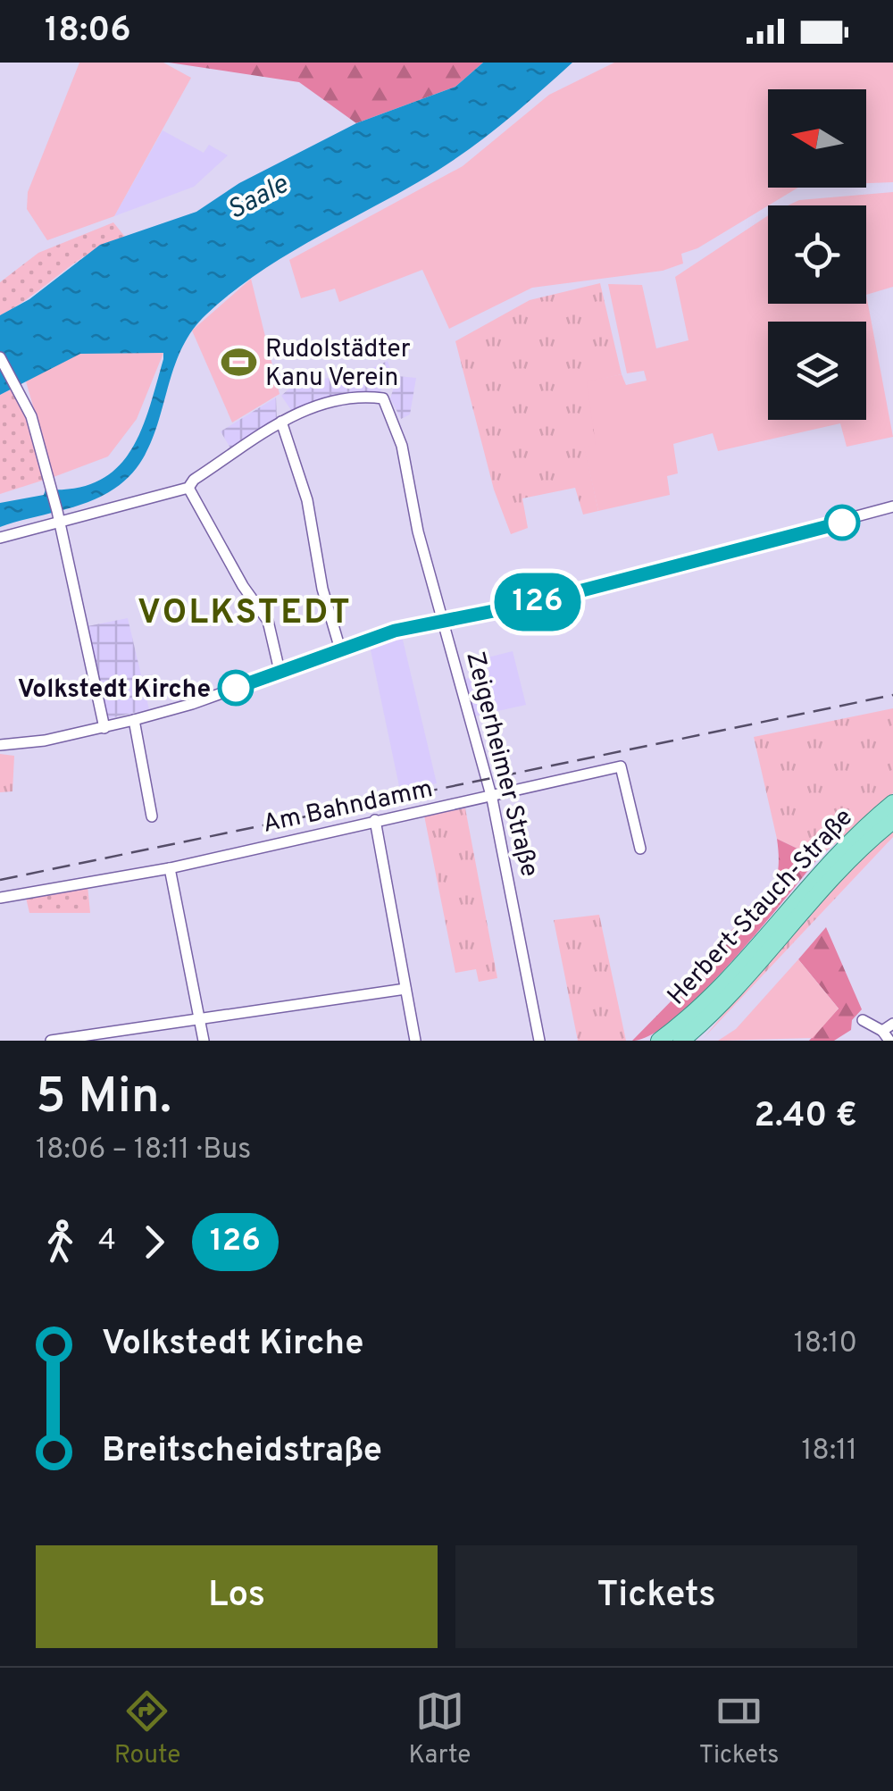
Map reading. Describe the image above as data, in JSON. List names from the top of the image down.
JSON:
{
  "streets": {
    "main road": ["Herbert-Stauch-Straße"],
    "street": ["Zeigerheimer Straße", "Am Bahndamm"]
  },
  "crossings": [
    ["Zeigerheimer Straße", "Am Bahndamm"]
  ],
  "districts": ["VOLKSTEDT"],
  "water": ["Saale"],
  "places": {
    "sports": ["Rudolstädter Kanu Verein"],
    "other": ["Volkstedt Kirche"]
  },
  "lines": ["bus line 126"],
  "north": "left",
  "page": {
    "status": "18:06",
    "on_map": "126",
    "heading": ["5 Min.", "18:06 – 18:11 · Bus", "2.40 €"],
    "legs": ["4", "126"],
    "list": [
      {
        "name": "Volkstedt Kirche",
        "value": "18:10"
      },
      {
        "name": "Breitscheidstraße",
        "value": "18:11"
      }
    ],
    "buttons": ["Los", "Tickets"],
    "tabs": ["Route", "Karte", "Tickets"]
  }
}
